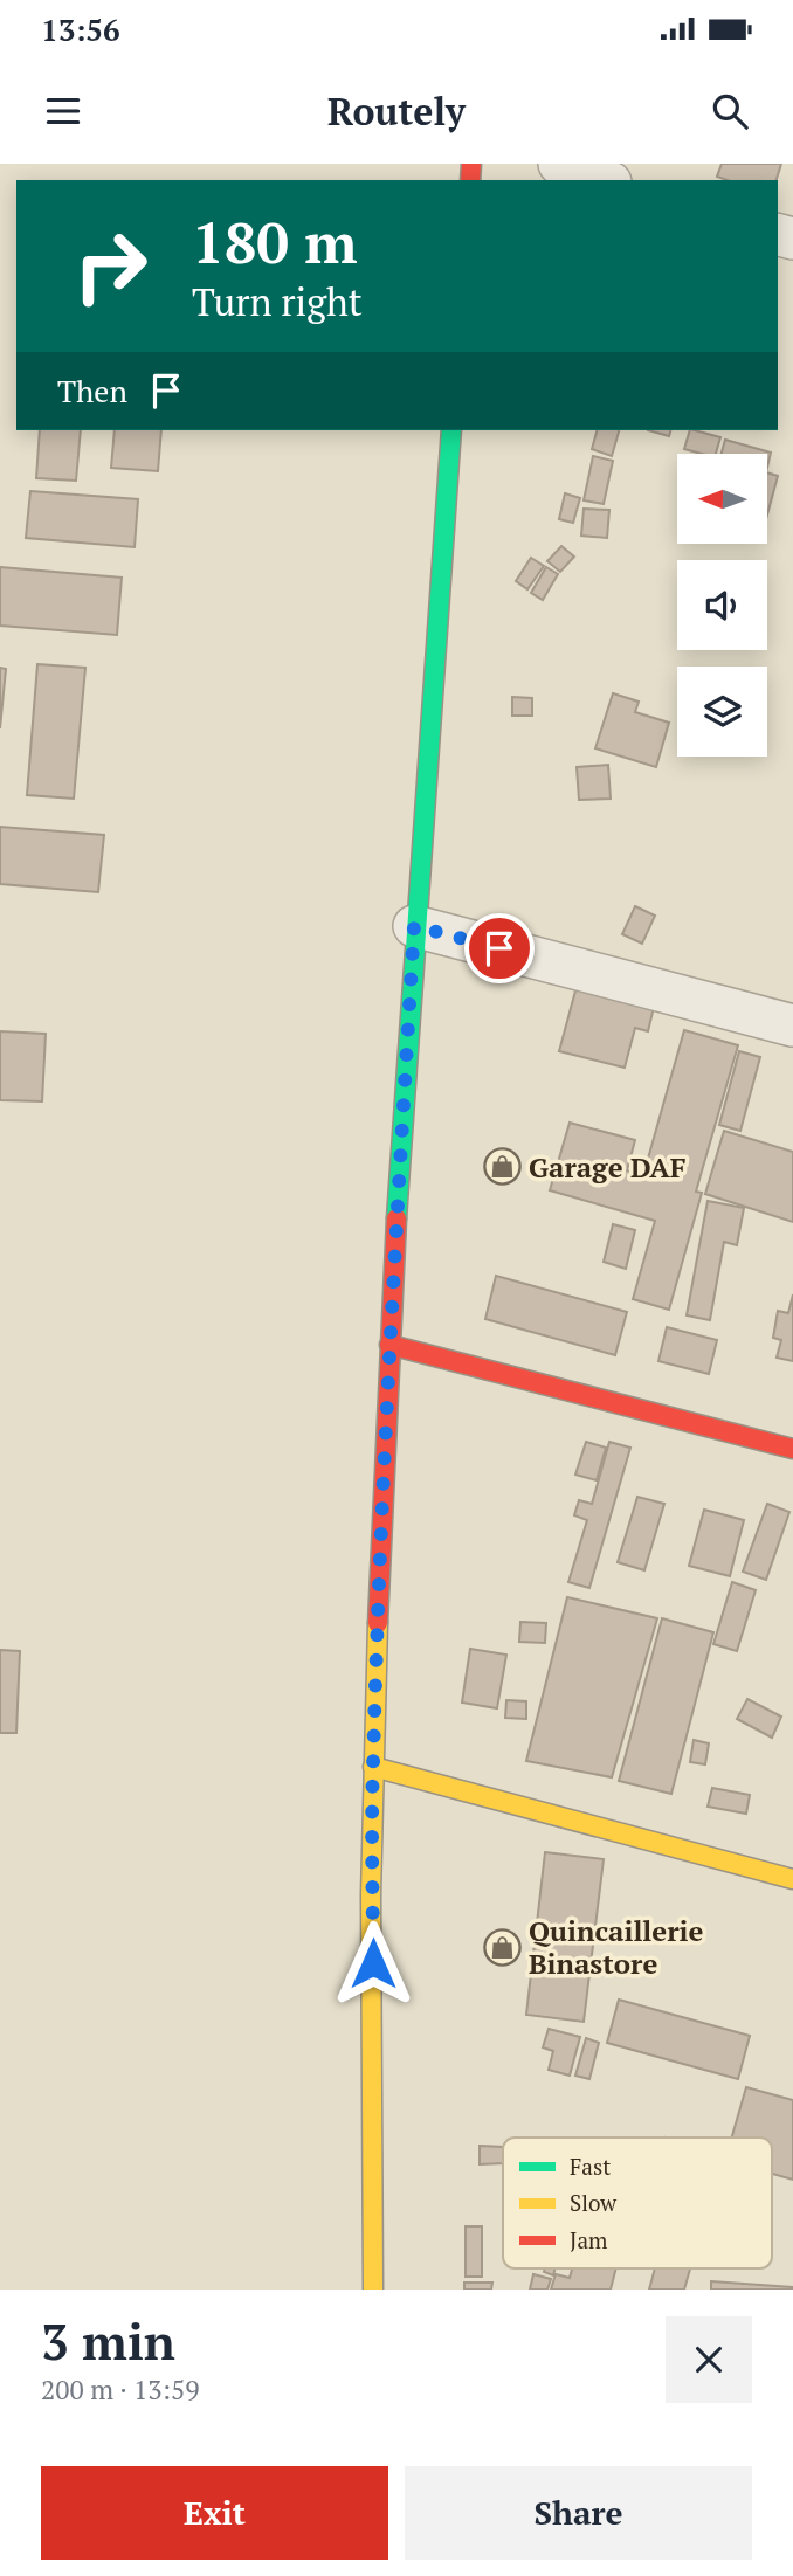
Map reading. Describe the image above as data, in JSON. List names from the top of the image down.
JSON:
{
  "places": {
    "shop": ["Garage DAF", "Quincaillerie Binastore"]
  },
  "legend": ["Fast", "Slow", "Jam"],
  "north": "left",
  "page": {
    "status": "13:56",
    "header": "Routely",
    "turn": ["180 m", "Turn right"],
    "then": "Then",
    "heading": ["3 min", "200 m · 13:59"],
    "buttons": ["Exit", "Share"]
  }
}
